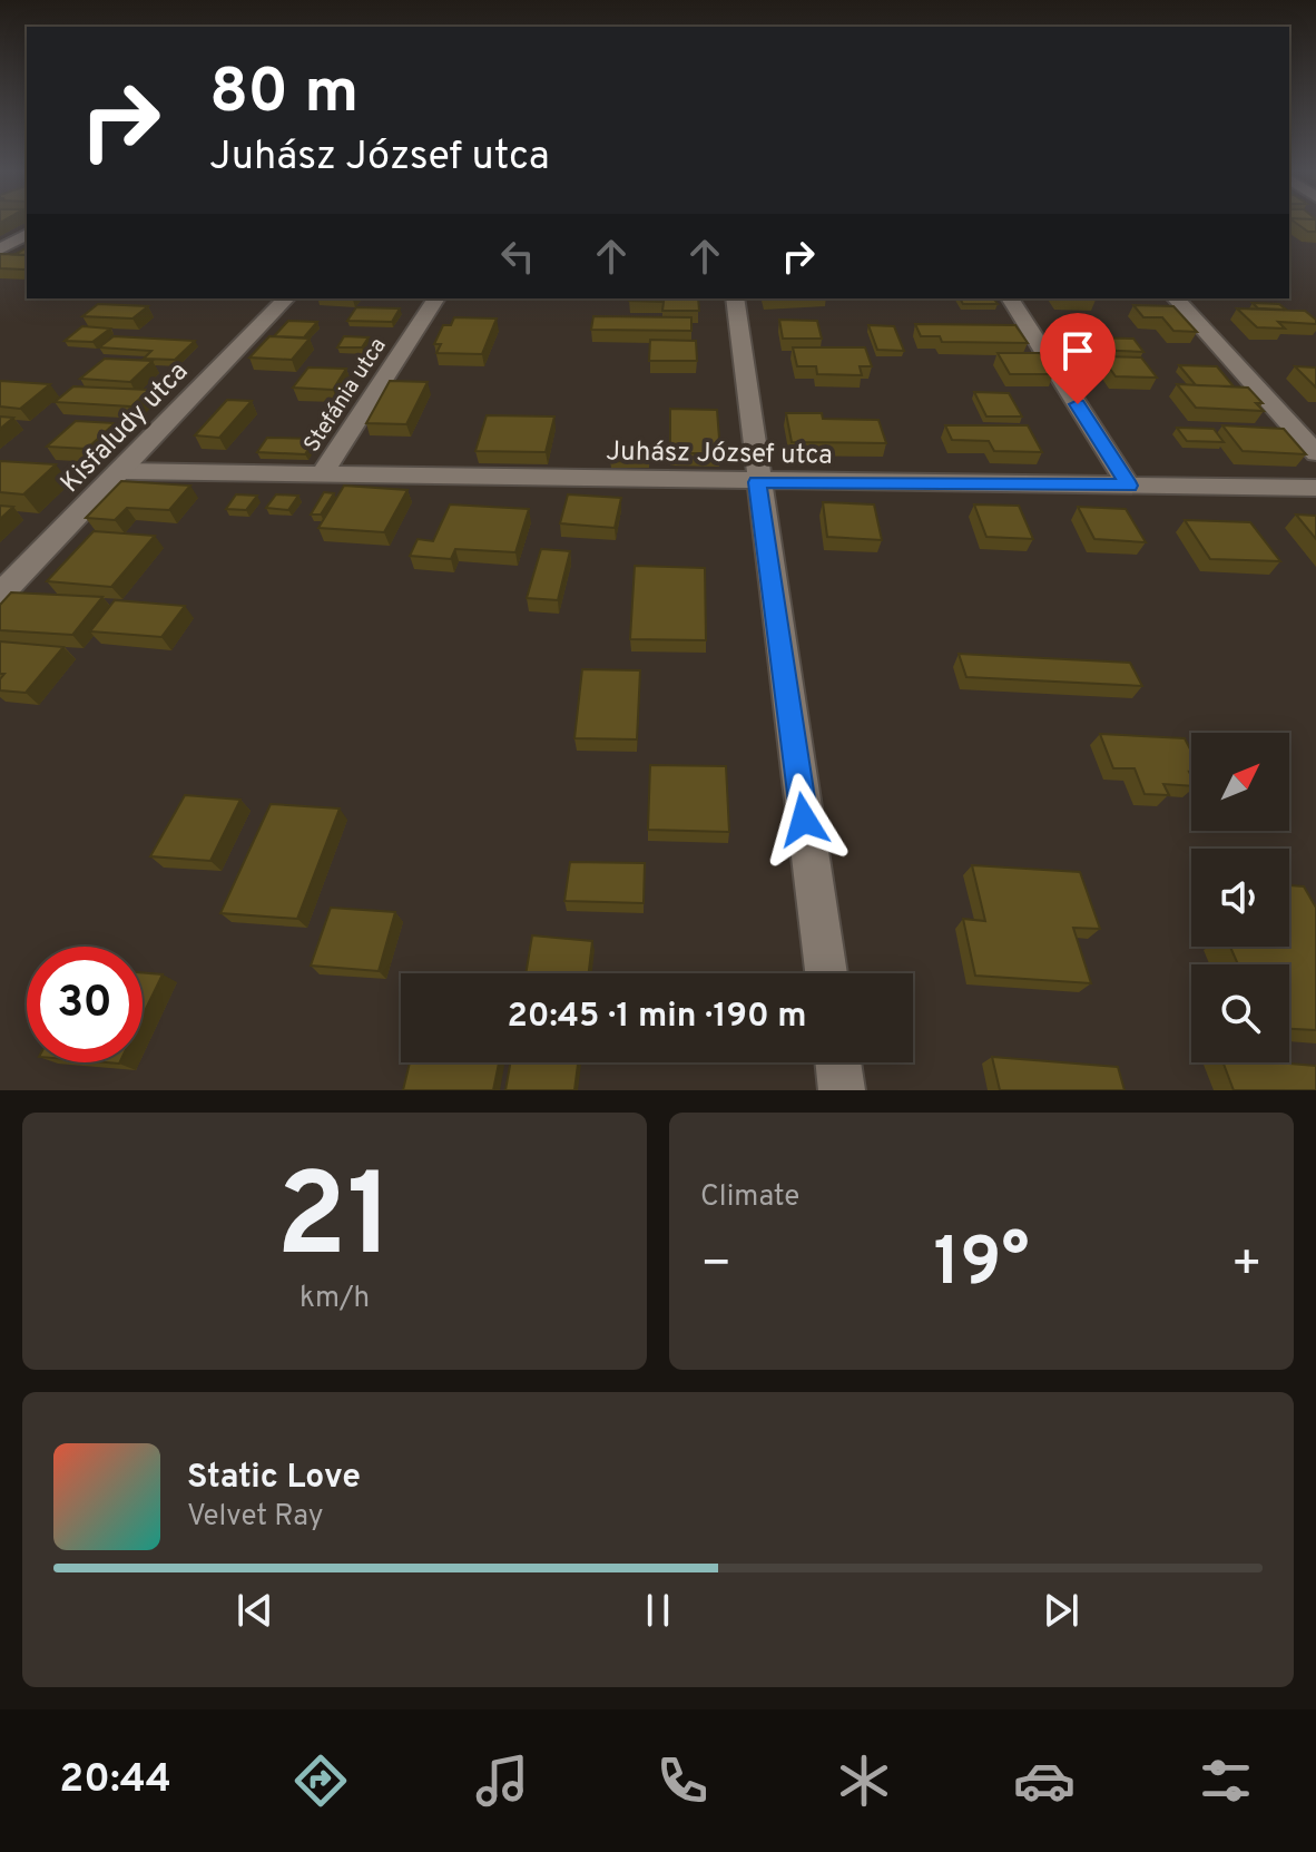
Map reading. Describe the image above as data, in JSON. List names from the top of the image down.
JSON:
{
  "streets": {
    "street": ["Stefánia utca", "Kisfaludy utca", "Juhász József utca"]
  },
  "crossings": [
    ["Stefánia utca", "Juhász József utca"],
    ["Kisfaludy utca", "Juhász József utca"]
  ],
  "north": "top right",
  "page": {
    "turn": ["80 m", "Juhász József utca"],
    "limit": "30",
    "trip": "20:45 · 1 min · 190 m",
    "tile": [
      ["21", "km/h"],
      "Climate"
    ],
    "heat": ["−", "19°", "+"],
    "song": ["Static Love", "Velvet Ray"],
    "tabs": "20:44"
  }
}
